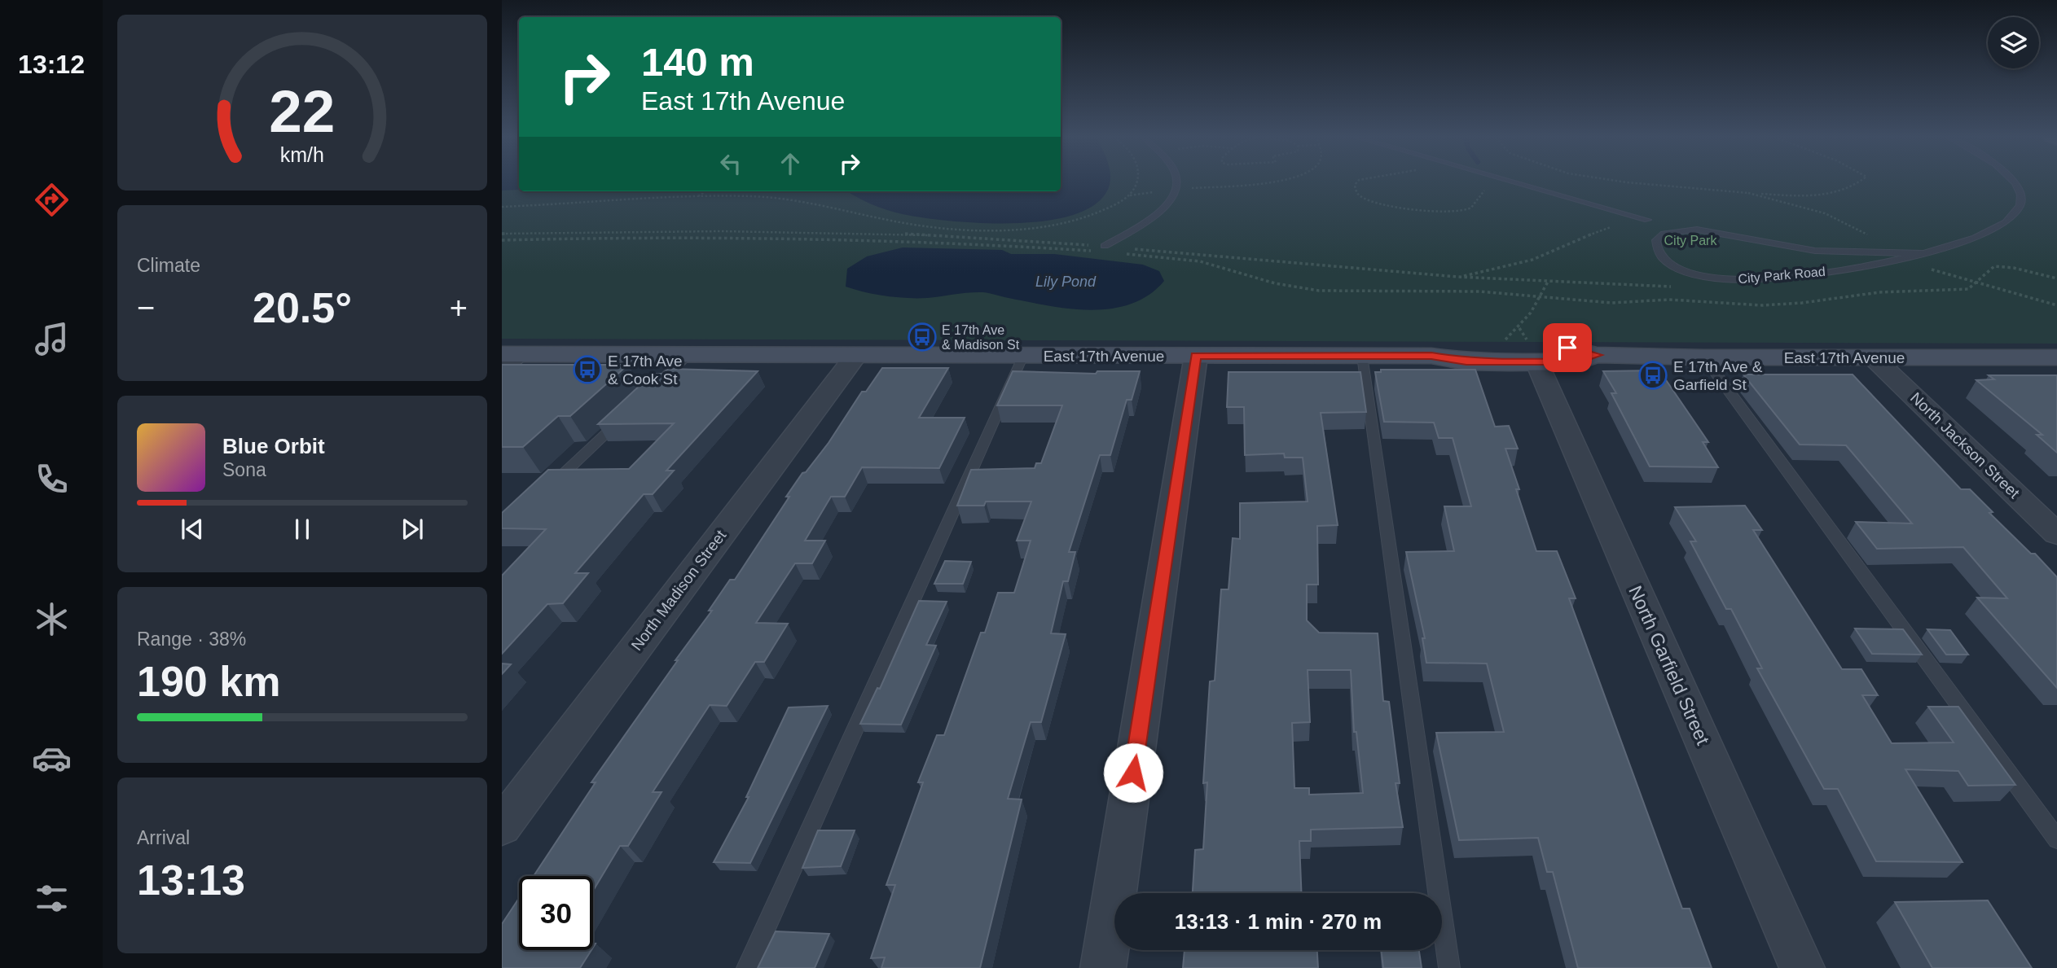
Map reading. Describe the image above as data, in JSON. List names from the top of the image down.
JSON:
{
  "streets": {
    "main road": ["East 17th Avenue"],
    "street": ["North Jackson Street", "North Madison Street", "North Garfield Street"],
    "lane": ["City Park Road"]
  },
  "crossings": [
    ["East 17th Avenue", "North Jackson Street"],
    ["East 17th Avenue", "North Madison Street"],
    ["East 17th Avenue", "North Garfield Street"]
  ],
  "water": ["Lily Pond"],
  "parks": ["City Park"],
  "places": {
    "bus stop": ["E 17th Ave & Madison St", "E 17th Ave & Cook St", "E 17th Ave & Garfield St"]
  },
  "page": {
    "tabs": "13:12",
    "turn": ["140 m", "East 17th Avenue"],
    "tile": [
      "Climate",
      ["Range · 38%", "190 km"],
      ["Arrival", "13:13"]
    ],
    "heat": ["−", "20.5°", "+"],
    "song": ["Blue Orbit", "Sona"],
    "limit": "30",
    "trip": "13:13 · 1 min · 270 m",
    "gauge": ["22", "km/h"]
  }
}
